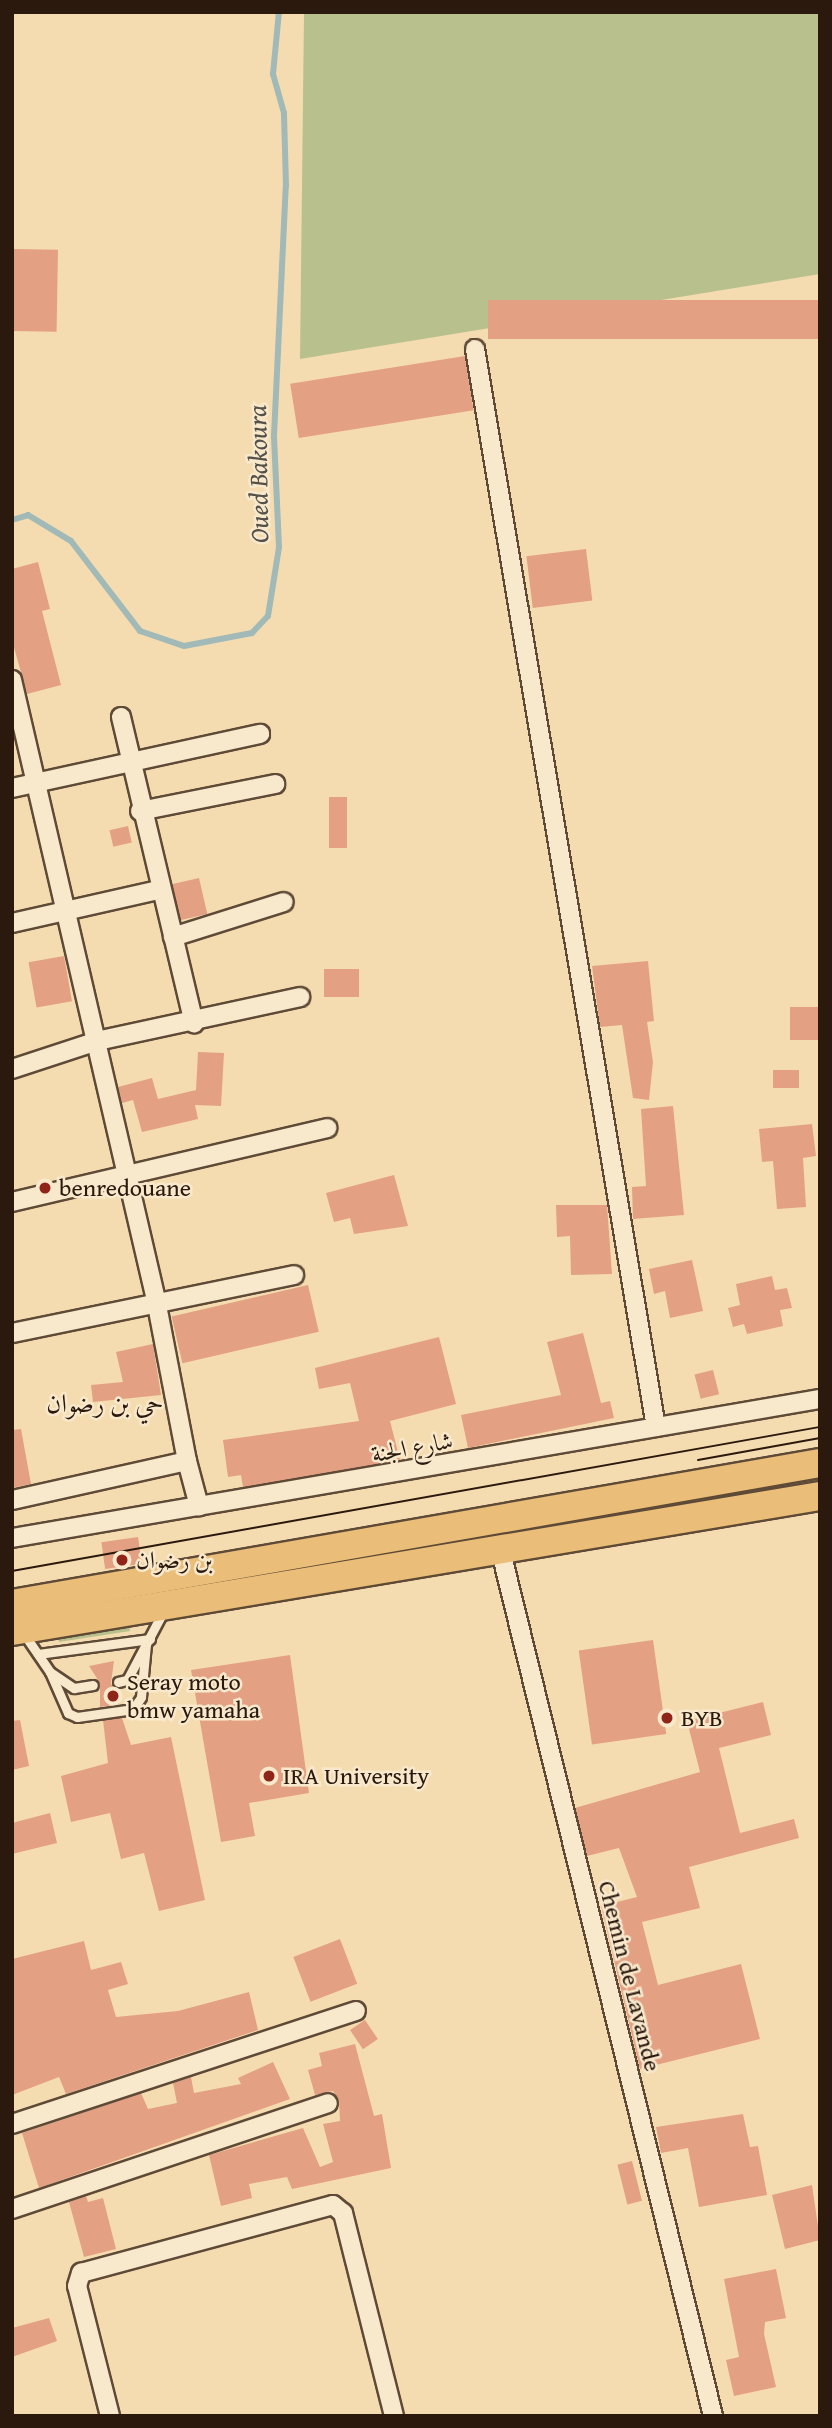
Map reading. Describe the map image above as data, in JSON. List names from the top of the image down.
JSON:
{
  "streets": {
    "street": ["شارع الجنة", "Chemin de Lavande"]
  },
  "districts": ["حي بن رضوان"],
  "water": ["Oued Bakoura"],
  "places": [
    "benredouane",
    "بن رضوان",
    "Seray moto bmw yamaha",
    "BYB",
    "IRA University"
  ]
}
